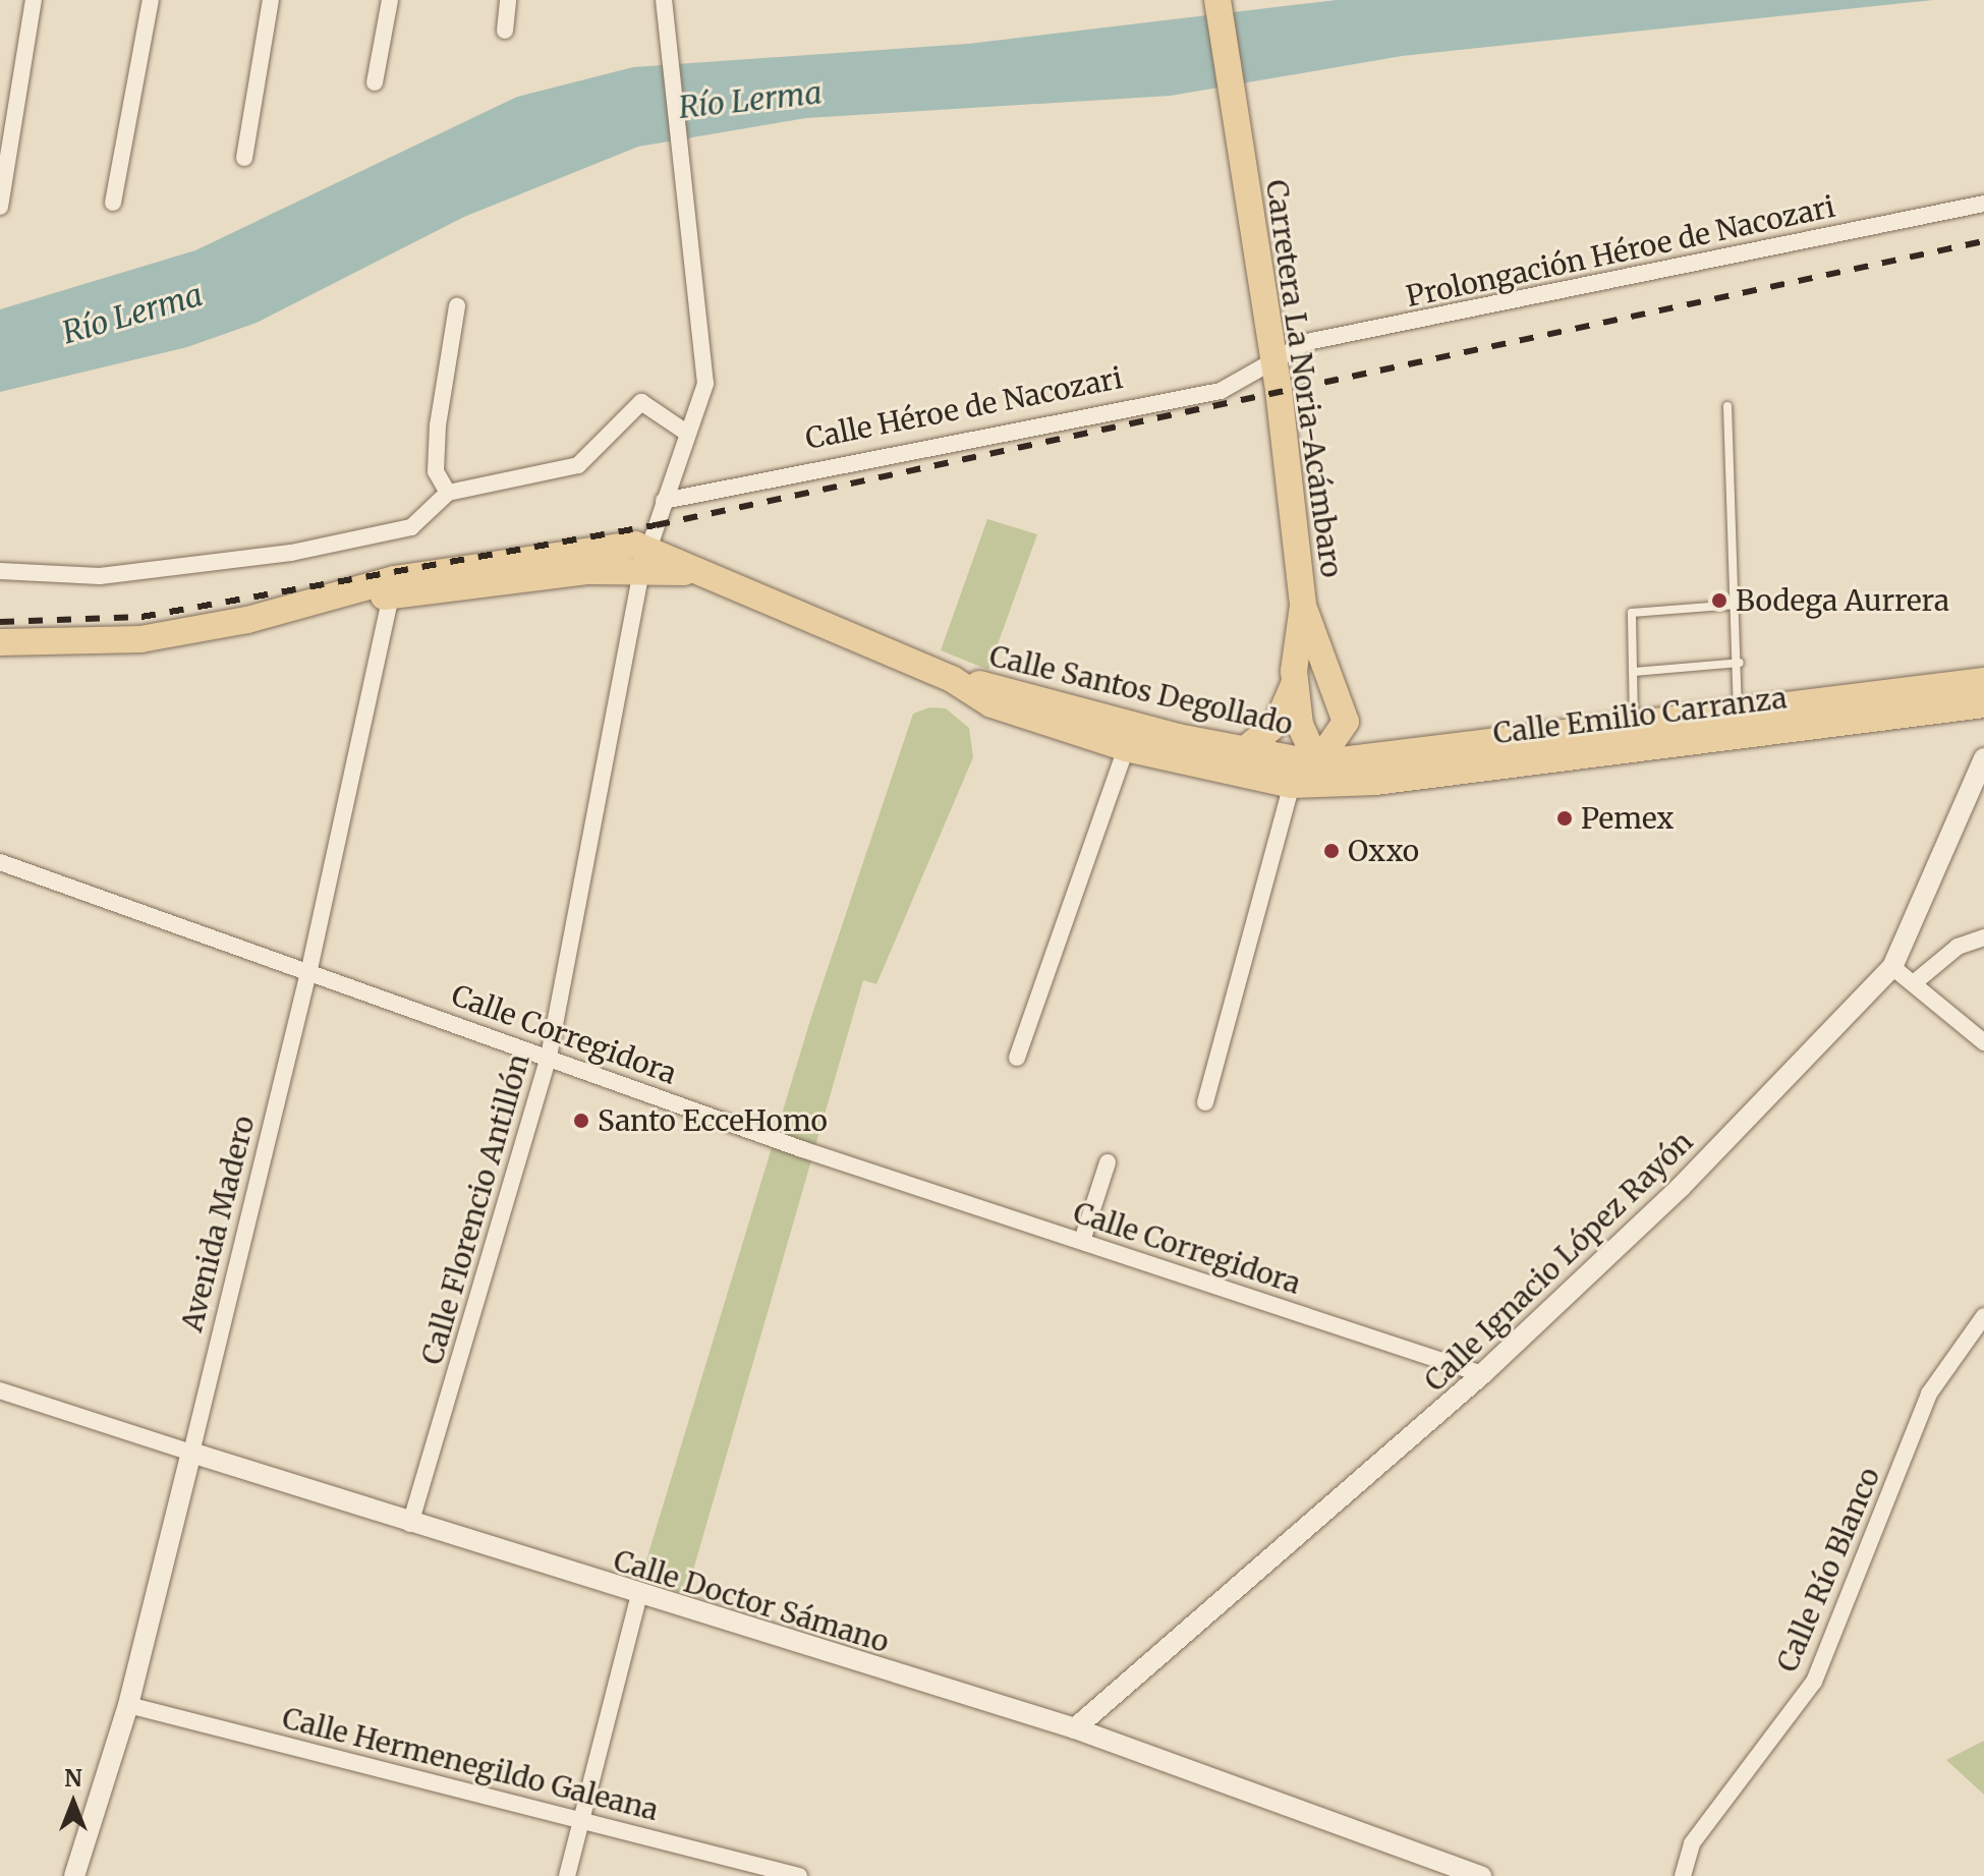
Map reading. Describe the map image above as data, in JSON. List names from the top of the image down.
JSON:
{
  "streets": {
    "main road": ["Carretera La Noria-Acámbaro", "Calle Santos Degollado", "Calle Emilio Carranza"],
    "street": [
      "Prolongación Héroe de Nacozari",
      "Calle Héroe de Nacozari",
      "Calle Corregidora",
      "Calle Florencio Antillón",
      "Avenida Madero",
      "Calle Ignacio López Rayón",
      "Calle Río Blanco",
      "Calle Doctor Sámano",
      "Calle Hermenegildo Galeana"
    ]
  },
  "crossings": [
    ["Prolongación Héroe de Nacozari", "Carretera La Noria-Acámbaro"],
    ["Prolongación Héroe de Nacozari", "Calle Héroe de Nacozari"],
    ["Carretera La Noria-Acámbaro", "Calle Héroe de Nacozari"],
    ["Carretera La Noria-Acámbaro", "Calle Santos Degollado"],
    ["Carretera La Noria-Acámbaro", "Calle Emilio Carranza"],
    ["Calle Héroe de Nacozari", "Calle Florencio Antillón"],
    ["Calle Santos Degollado", "Calle Emilio Carranza"],
    ["Calle Santos Degollado", "Calle Florencio Antillón"],
    ["Calle Corregidora", "Calle Florencio Antillón"],
    ["Calle Corregidora", "Avenida Madero"],
    ["Calle Corregidora", "Calle Ignacio López Rayón"],
    ["Calle Florencio Antillón", "Calle Doctor Sámano"],
    ["Avenida Madero", "Calle Doctor Sámano"],
    ["Avenida Madero", "Calle Hermenegildo Galeana"],
    ["Calle Ignacio López Rayón", "Calle Doctor Sámano"]
  ],
  "water": ["Río Lerma"],
  "places": [
    "Bodega Aurrera",
    "Pemex",
    "Oxxo",
    "Santo EcceHomo"
  ],
  "north": "top"
}
